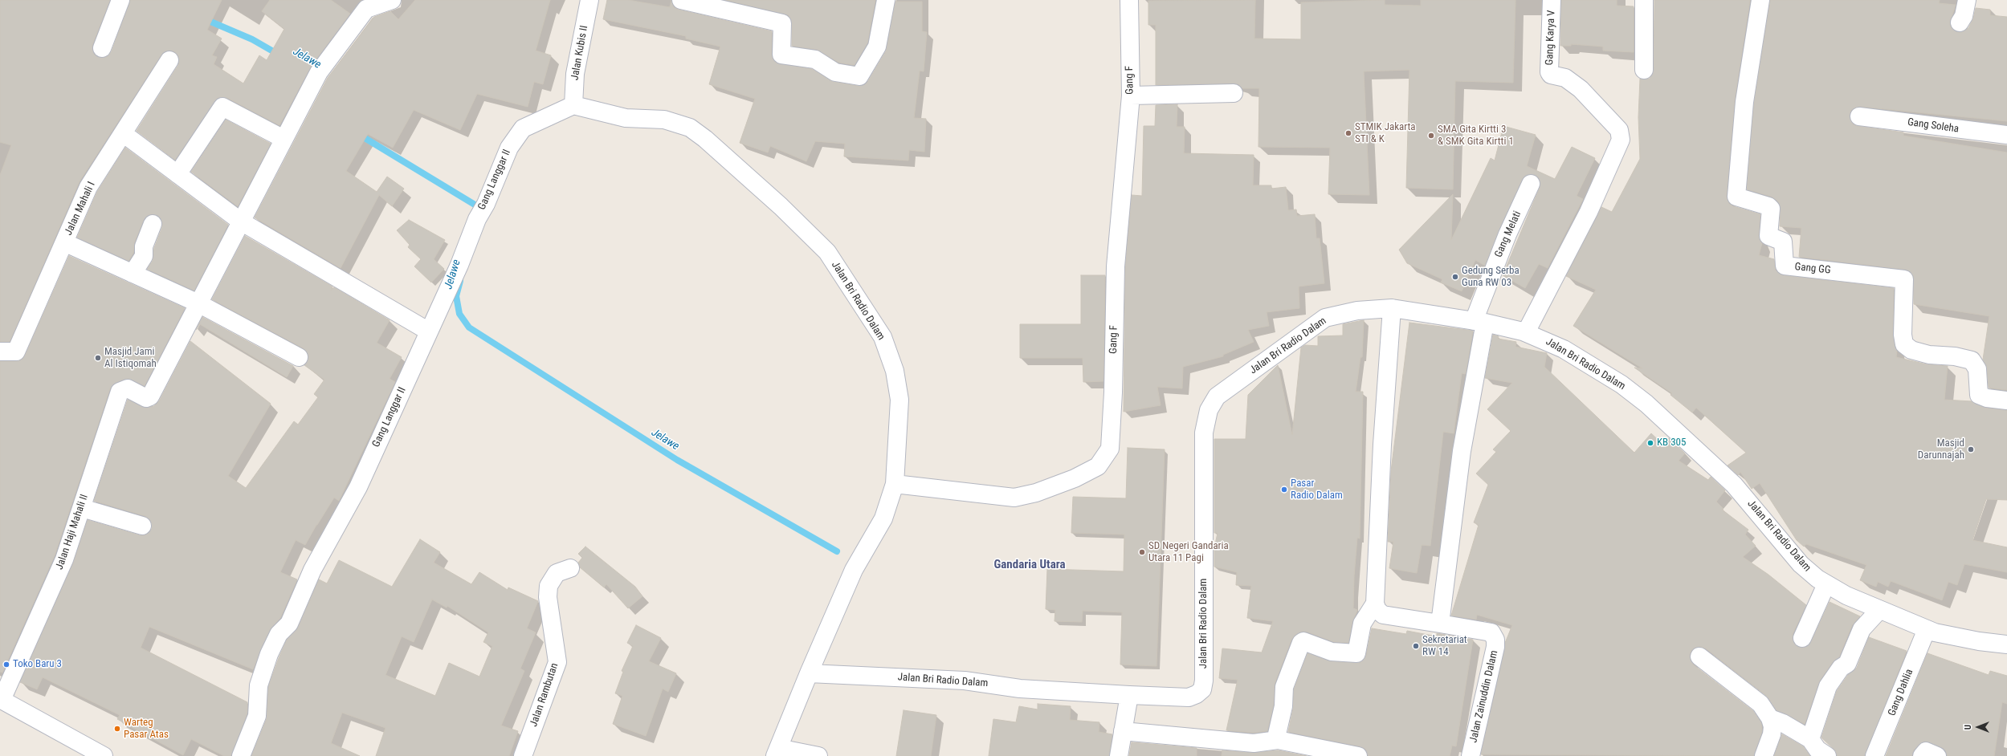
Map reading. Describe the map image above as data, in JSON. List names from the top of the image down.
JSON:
{
  "streets": {
    "street": [
      "Gang Karya V",
      "Jalan Kubis II",
      "Gang F",
      "Gang Soleha",
      "Gang Langgar II",
      "Jalan Mahali I",
      "Gang Melati",
      "Gang GG",
      "Jalan Bri Radio Dalam",
      "Jalan Haji Mahali II",
      "Gang Dahlia",
      "Jalan Rambutan",
      "Jalan Zainuddin Dalam"
    ]
  },
  "crossings": [
    ["Gang Karya V", "Jalan Bri Radio Dalam"],
    ["Jalan Kubis II", "Gang Langgar II"],
    ["Jalan Kubis II", "Jalan Bri Radio Dalam"],
    ["Gang F", "Jalan Bri Radio Dalam"],
    ["Gang Langgar II", "Jalan Bri Radio Dalam"],
    ["Gang Melati", "Jalan Bri Radio Dalam"],
    ["Gang Melati", "Jalan Zainuddin Dalam"],
    ["Jalan Bri Radio Dalam", "Gang Dahlia"]
  ],
  "districts": ["Gandaria Utara"],
  "water": ["Jelawe"],
  "places": [
    "STMIK Jakarta STI & K",
    "SMA Gita Kirtti 3 & SMK Gita Kirtti 1",
    "Gedung Serba Guna RW 03",
    "Masjid Jami Al Istiqomah",
    "KB 305",
    "Masjid Darunnajah",
    "Pasar Radio Dalam",
    "SD Negeri Gandaria Utara 11 Pagi",
    "Sekretariat RW 14",
    "Toko Baru 3",
    "Warteg Pasar Atas"
  ],
  "north": "left"
}
